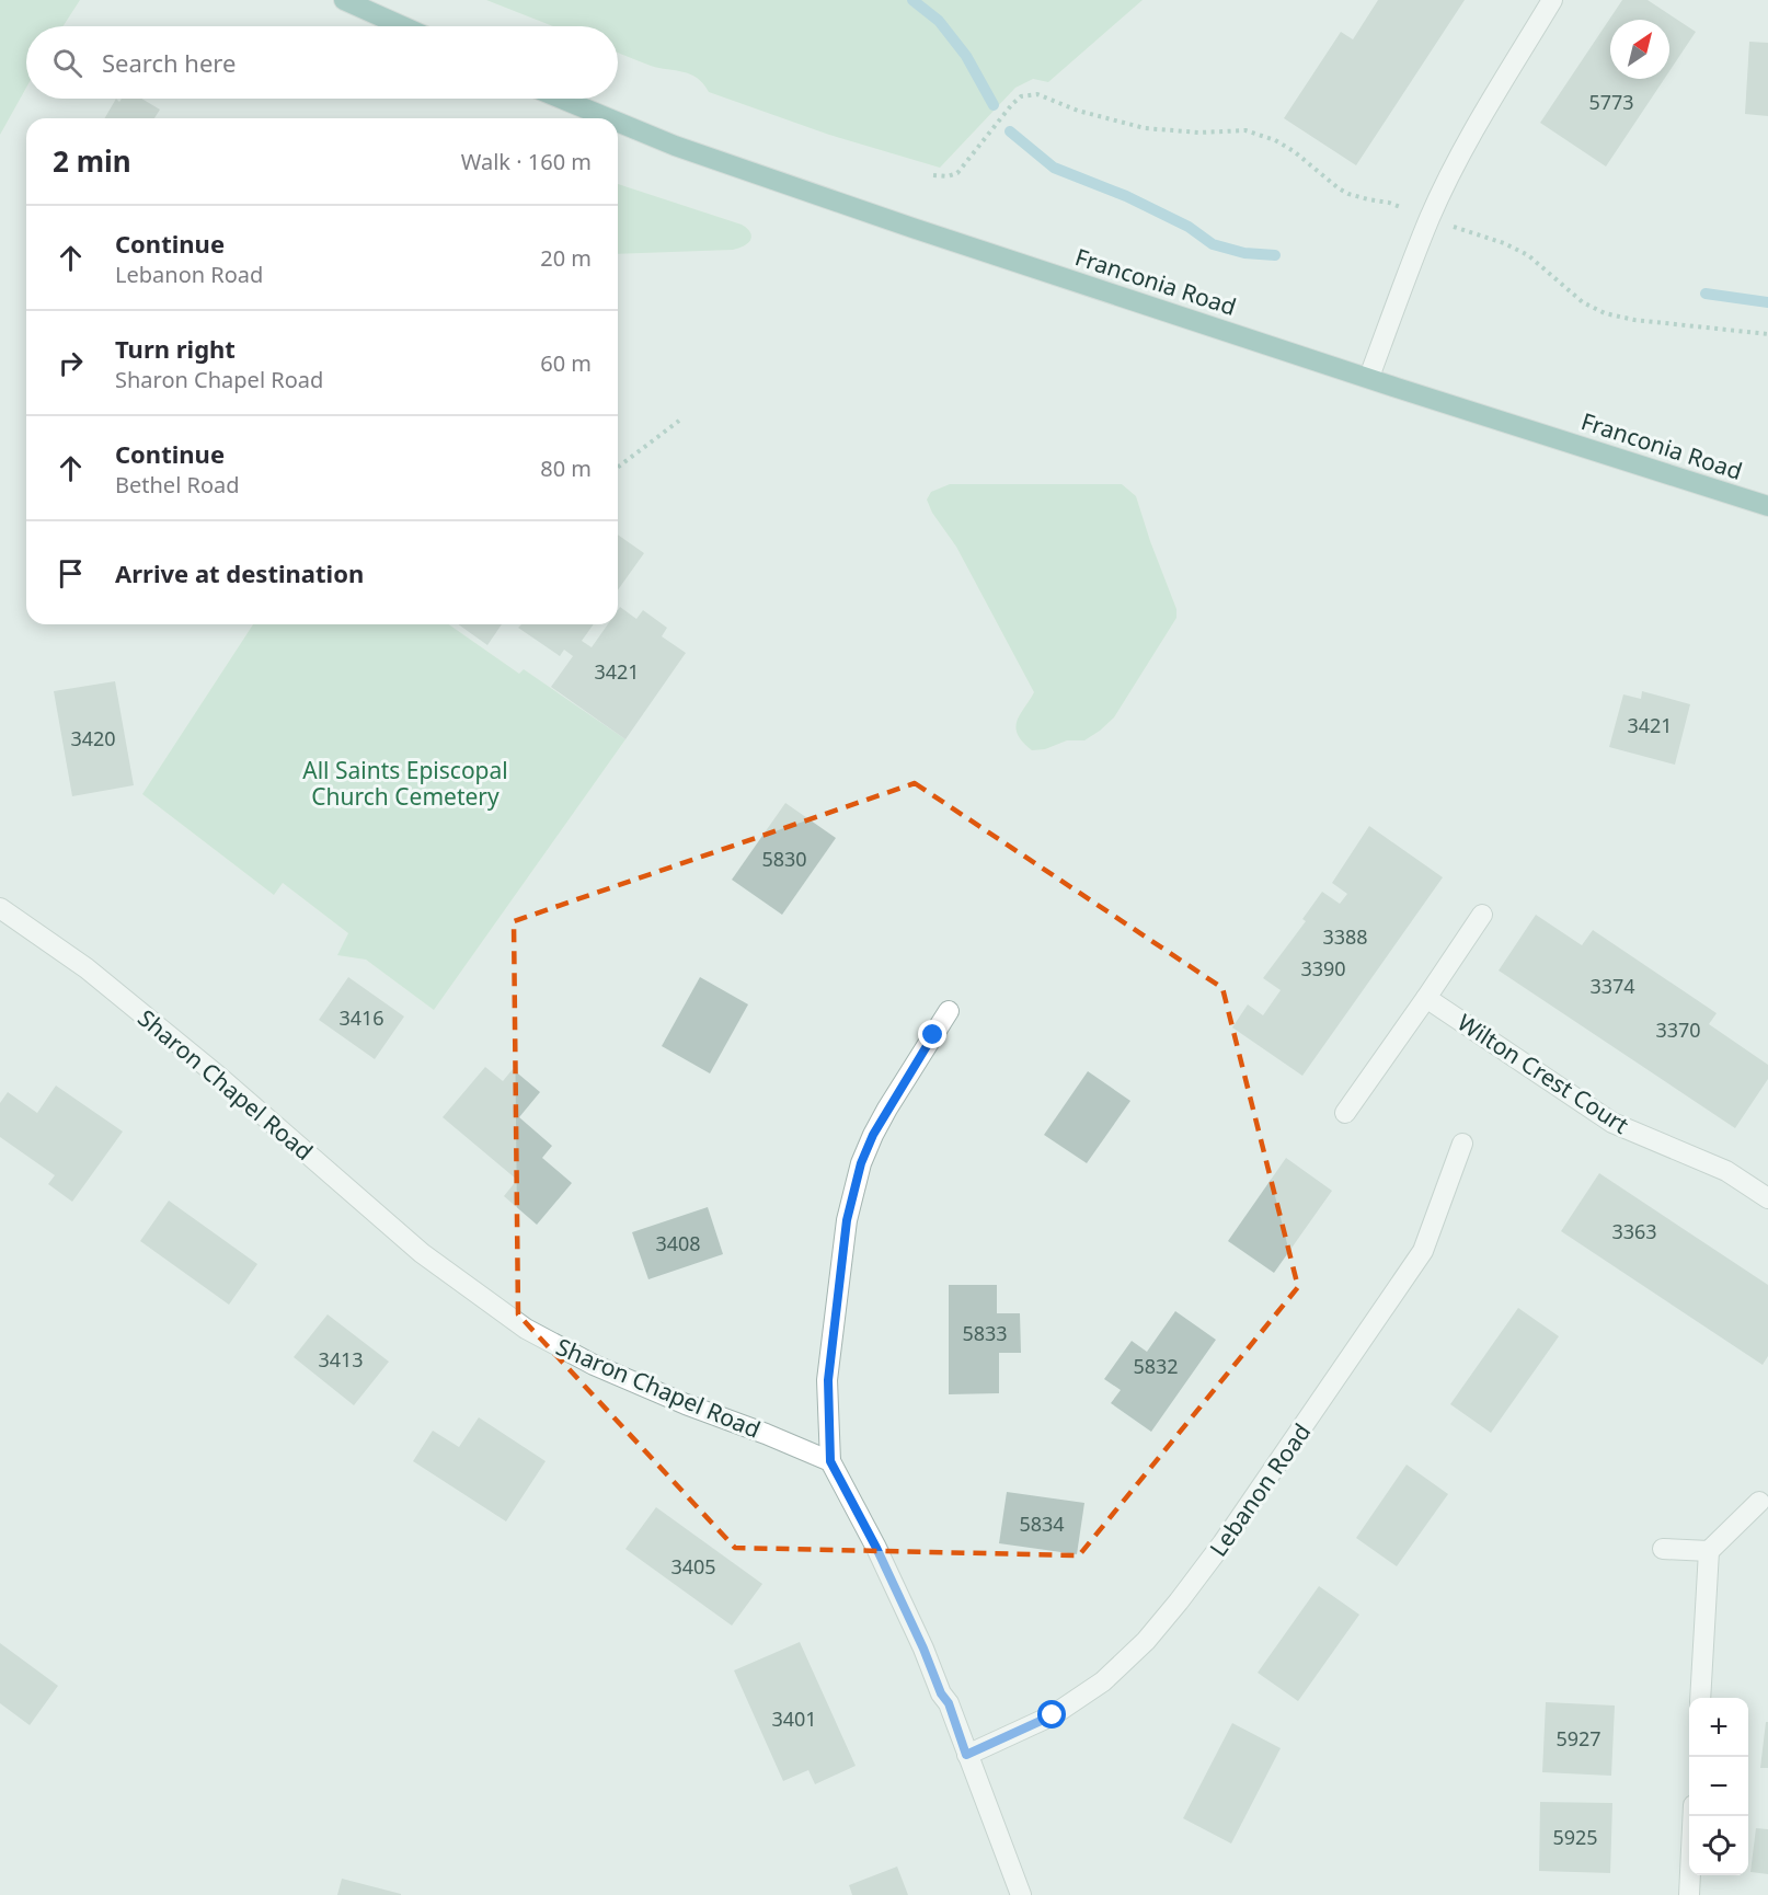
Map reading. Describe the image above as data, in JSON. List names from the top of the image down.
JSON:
{
  "streets": {
    "main road": ["Franconia Road"],
    "street": ["Wilton Crest Court", "Sharon Chapel Road", "Lebanon Road"]
  },
  "parks": ["All Saints Episcopal Church Cemetery"],
  "house_numbers": [
    "5773",
    "3421",
    "3421",
    "3420",
    "5830",
    "3388",
    "3390",
    "3374",
    "3416",
    "3370",
    "3363",
    "3408",
    "5833",
    "3413",
    "5832",
    "5834",
    "3405",
    "3401",
    "5927",
    "5925"
  ],
  "north": "top right",
  "page": {
    "search": "Search here",
    "heading": ["2 min", "Walk · 160 m"],
    "list": [
      ["Continue", "Lebanon Road", "20 m"],
      ["Turn right", "Sharon Chapel Road", "60 m"],
      ["Continue", "Bethel Road", "80 m"],
      "Arrive at destination"
    ],
    "map_buttons": ["+", "−"]
  }
}
